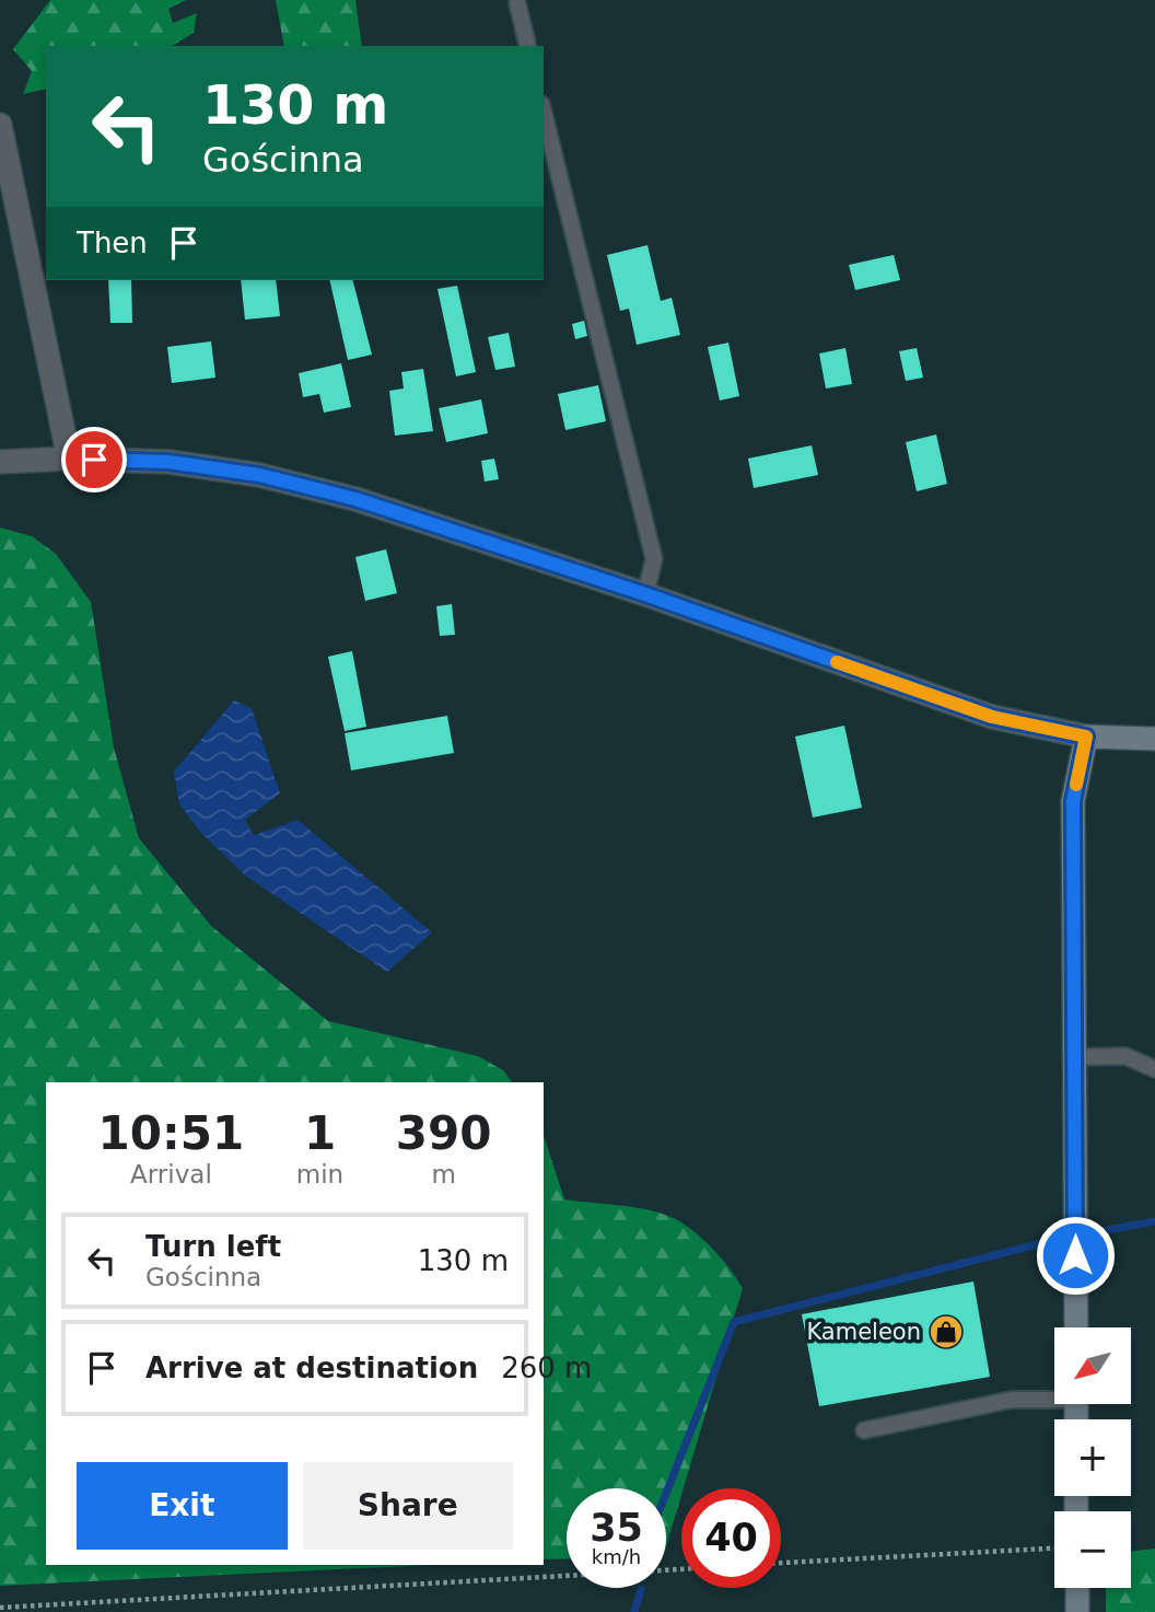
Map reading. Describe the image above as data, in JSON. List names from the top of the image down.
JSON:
{
  "places": {
    "shop": ["Kameleon"]
  },
  "north": "bottom left",
  "page": {
    "turn": ["130 m", "Gościnna"],
    "then": "Then",
    "eta": [
      "10:51",
      "Arrival",
      "1",
      "min",
      "390",
      "m"
    ],
    "list": [
      {
        "name": "Turn left",
        "note": "Gościnna",
        "value": "130 m"
      },
      {
        "name": "Arrive at destination",
        "value": "260 m"
      }
    ],
    "map_buttons": ["+", "−"],
    "buttons": ["Exit", "Share"],
    "speed": "35 km/h",
    "limit": "40"
  }
}
